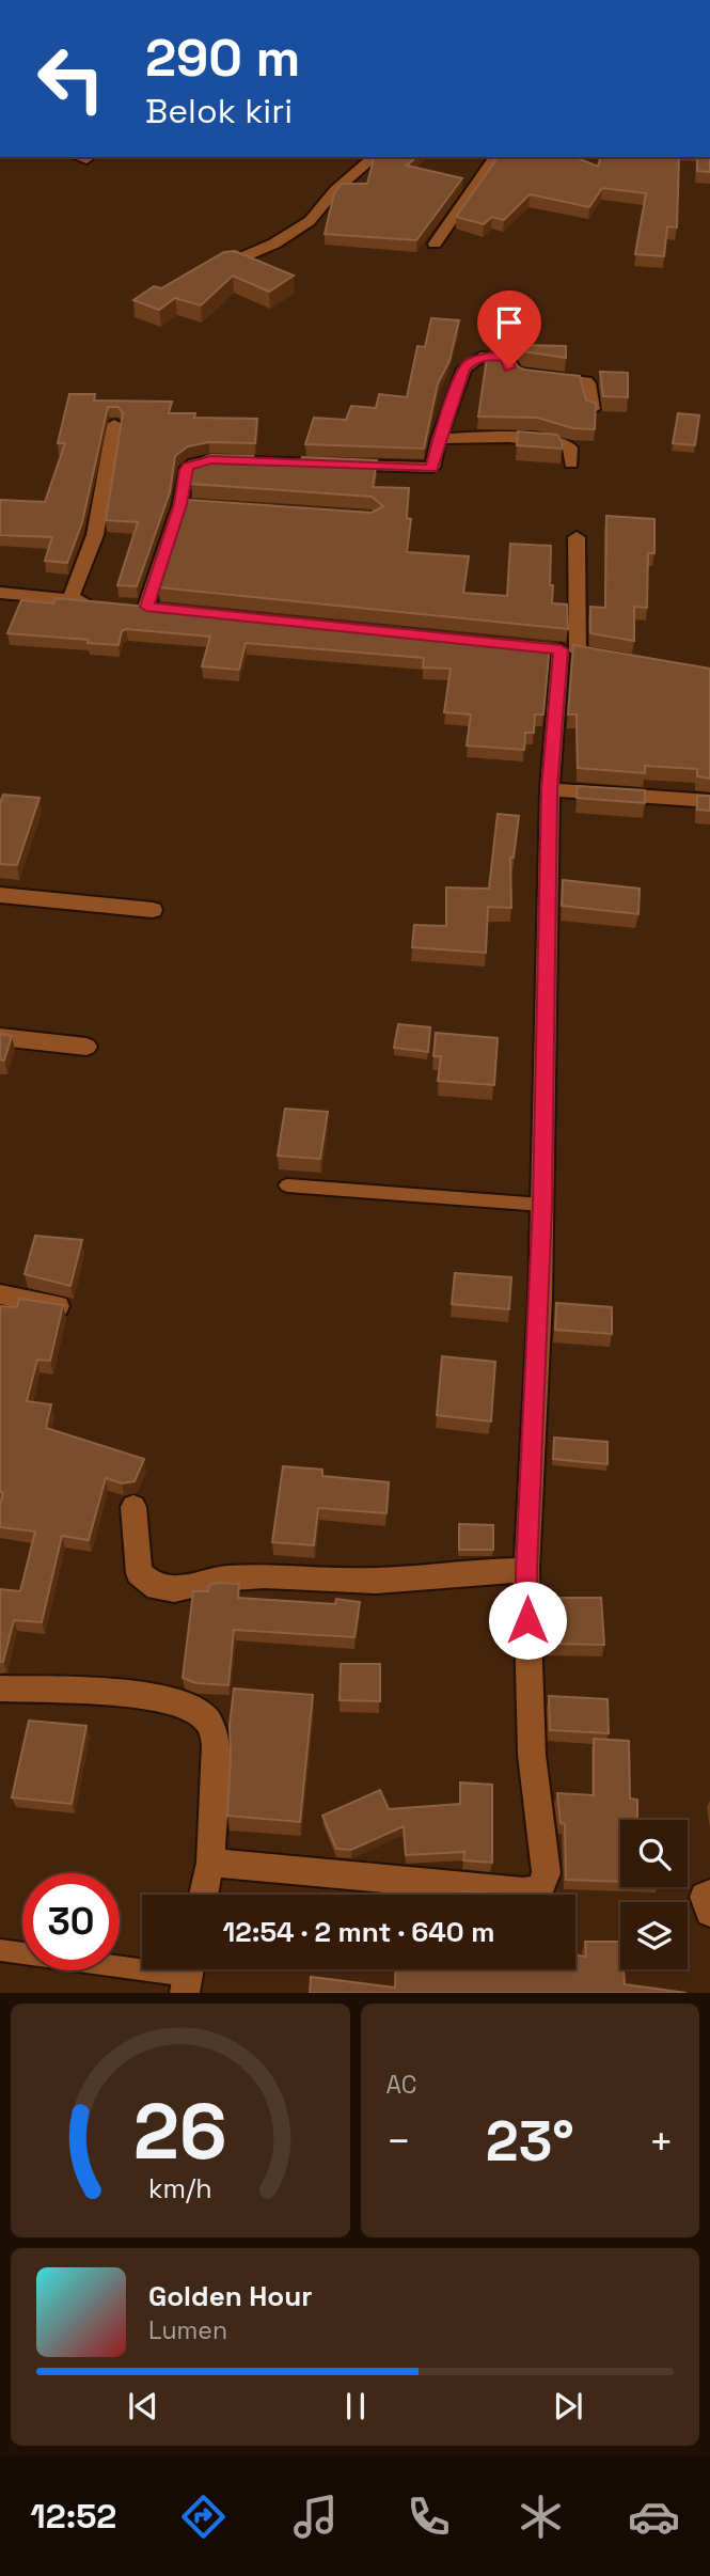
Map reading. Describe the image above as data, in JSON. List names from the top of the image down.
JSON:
{
  "page": {
    "turn": ["290 m", "Belok kiri"],
    "limit": "30",
    "trip": "12:54 · 2 mnt · 640 m",
    "tile": "AC",
    "heat": ["−", "23°", "+"],
    "song": ["Golden Hour", "Lumen"],
    "tabs": "12:52",
    "gauge": ["26", "km/h"]
  }
}
